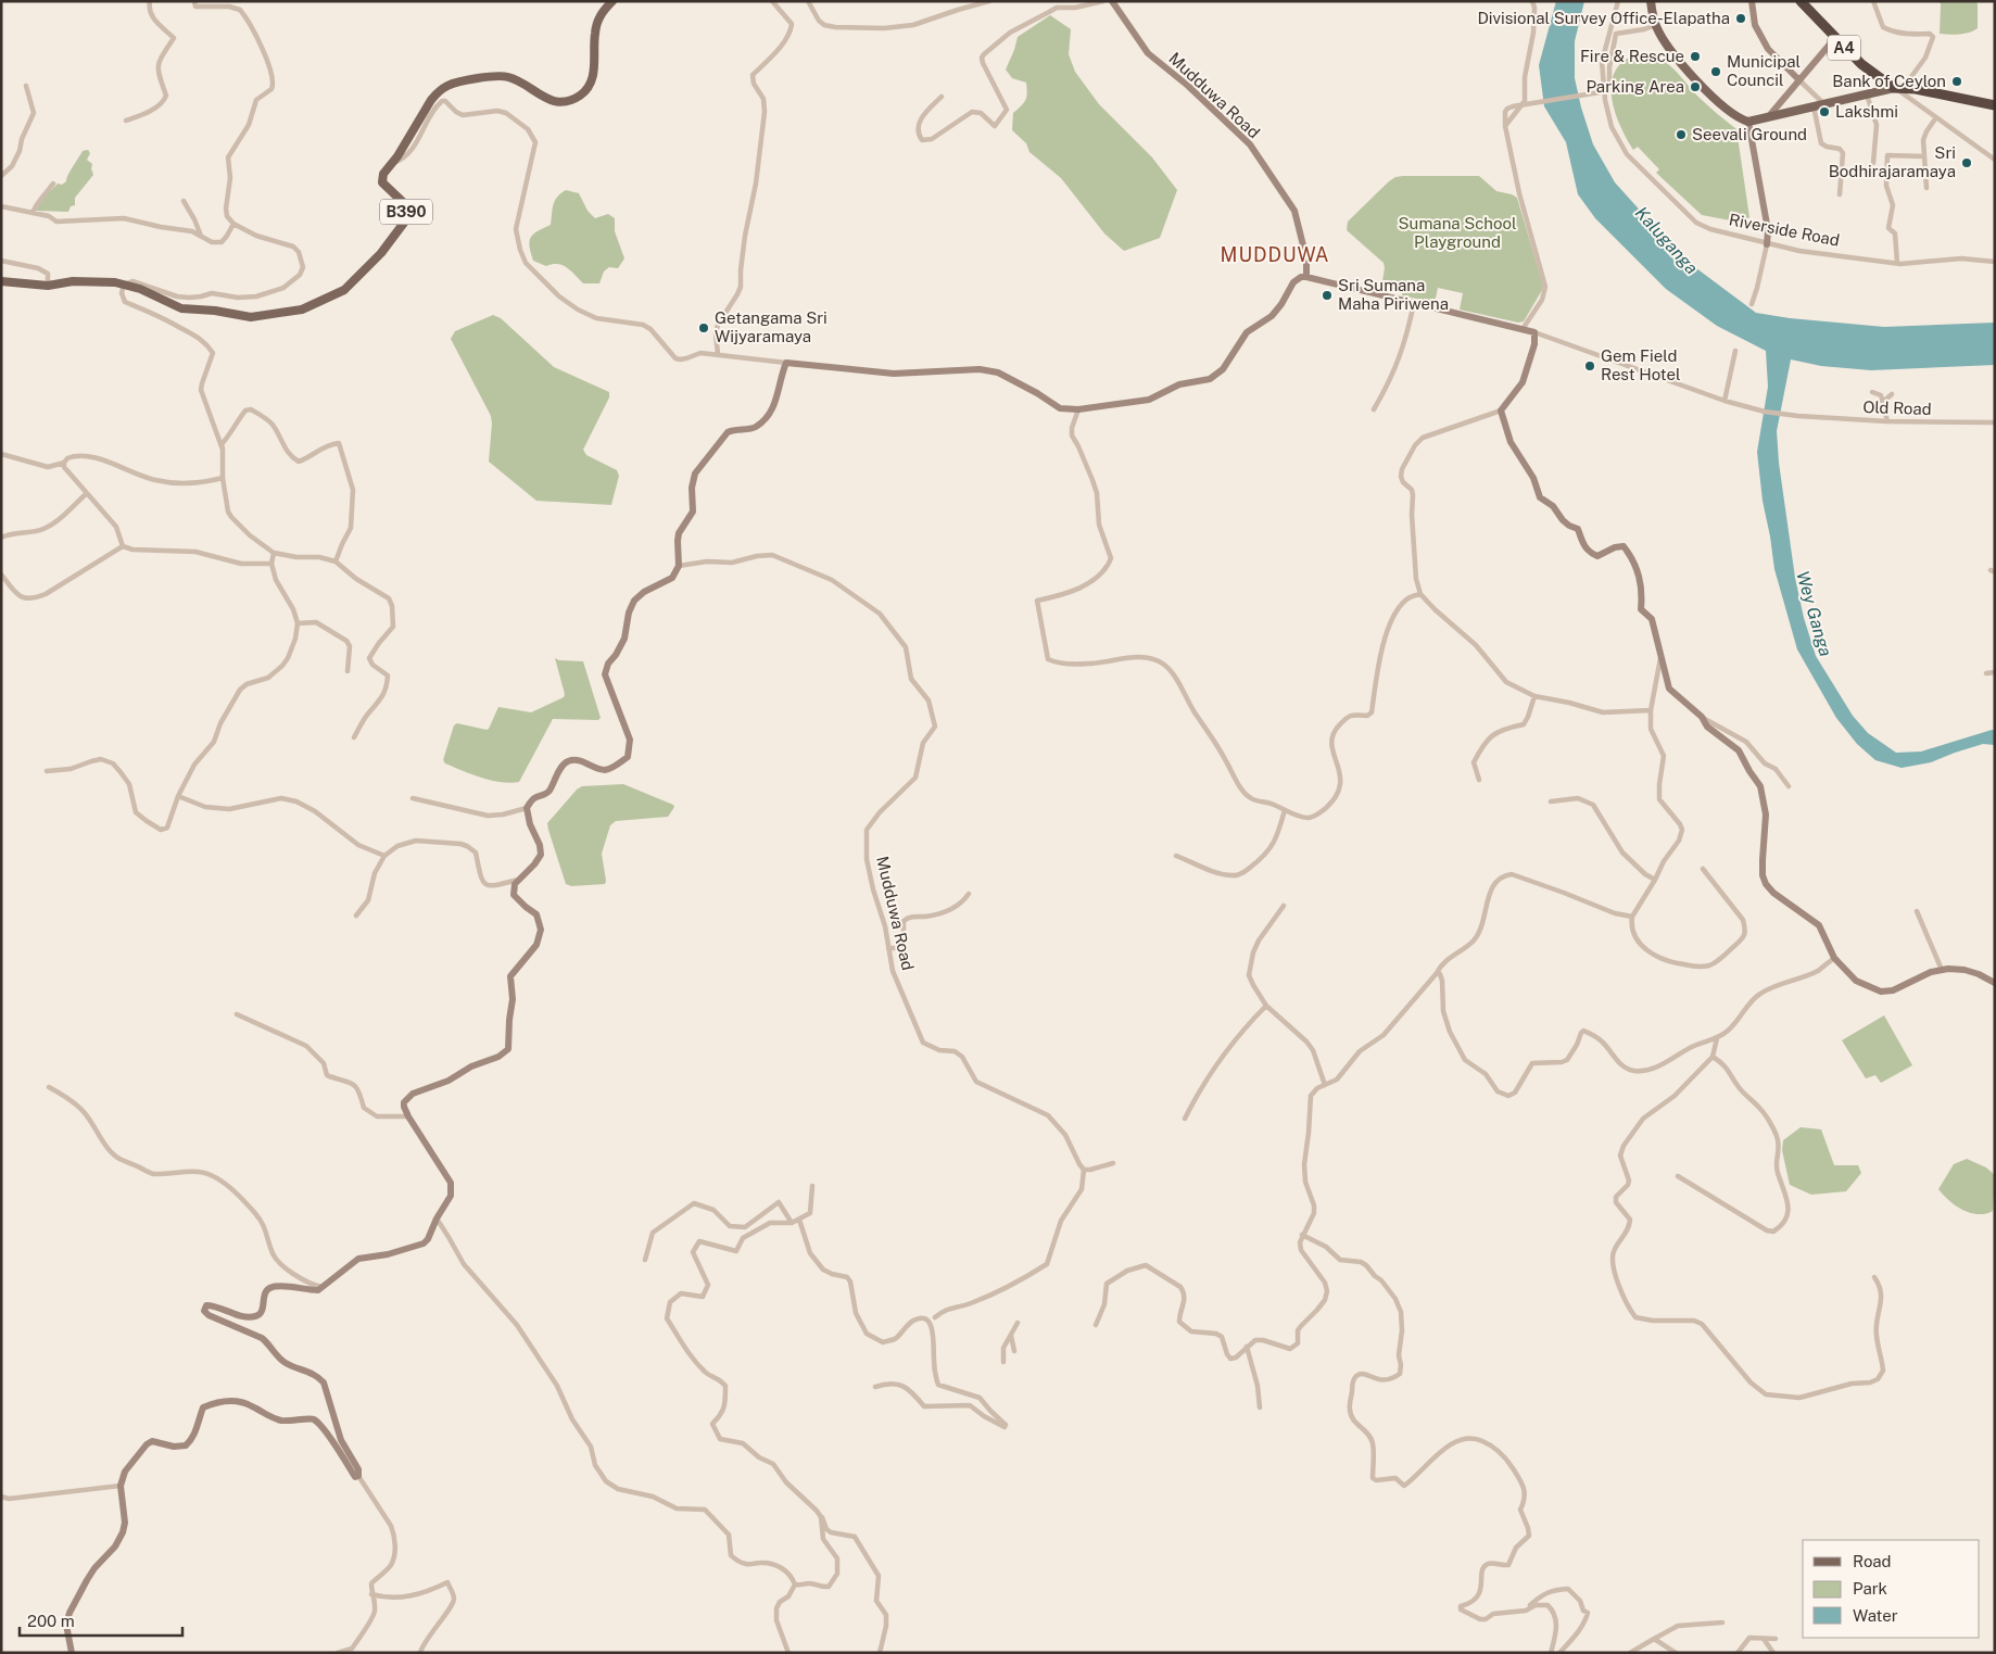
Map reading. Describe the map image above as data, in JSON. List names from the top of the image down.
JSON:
{
  "streets": {
    "highway": ["A4"],
    "main road": ["B390"],
    "street": ["Mudduwa Road", "Riverside Road", "Old Road"]
  },
  "districts": ["MUDDUWA"],
  "water": ["Kaluganga", "Wey Ganga"],
  "parks": ["Sumana School Playground"],
  "places": [
    "Divisional Survey Office-Elapatha",
    "Fire & Rescue",
    "Municipal Council",
    "Bank of Ceylon",
    "Parking Area",
    "Lakshmi",
    "Seevali Ground",
    "Sri Bodhirajaramaya",
    "Sri Sumana Maha Piriwena",
    "Getangama Sri Wijyaramaya",
    "Gem Field Rest Hotel"
  ],
  "legend": ["Road", "Park", "Water"],
  "scale_bar": "200 m"
}
